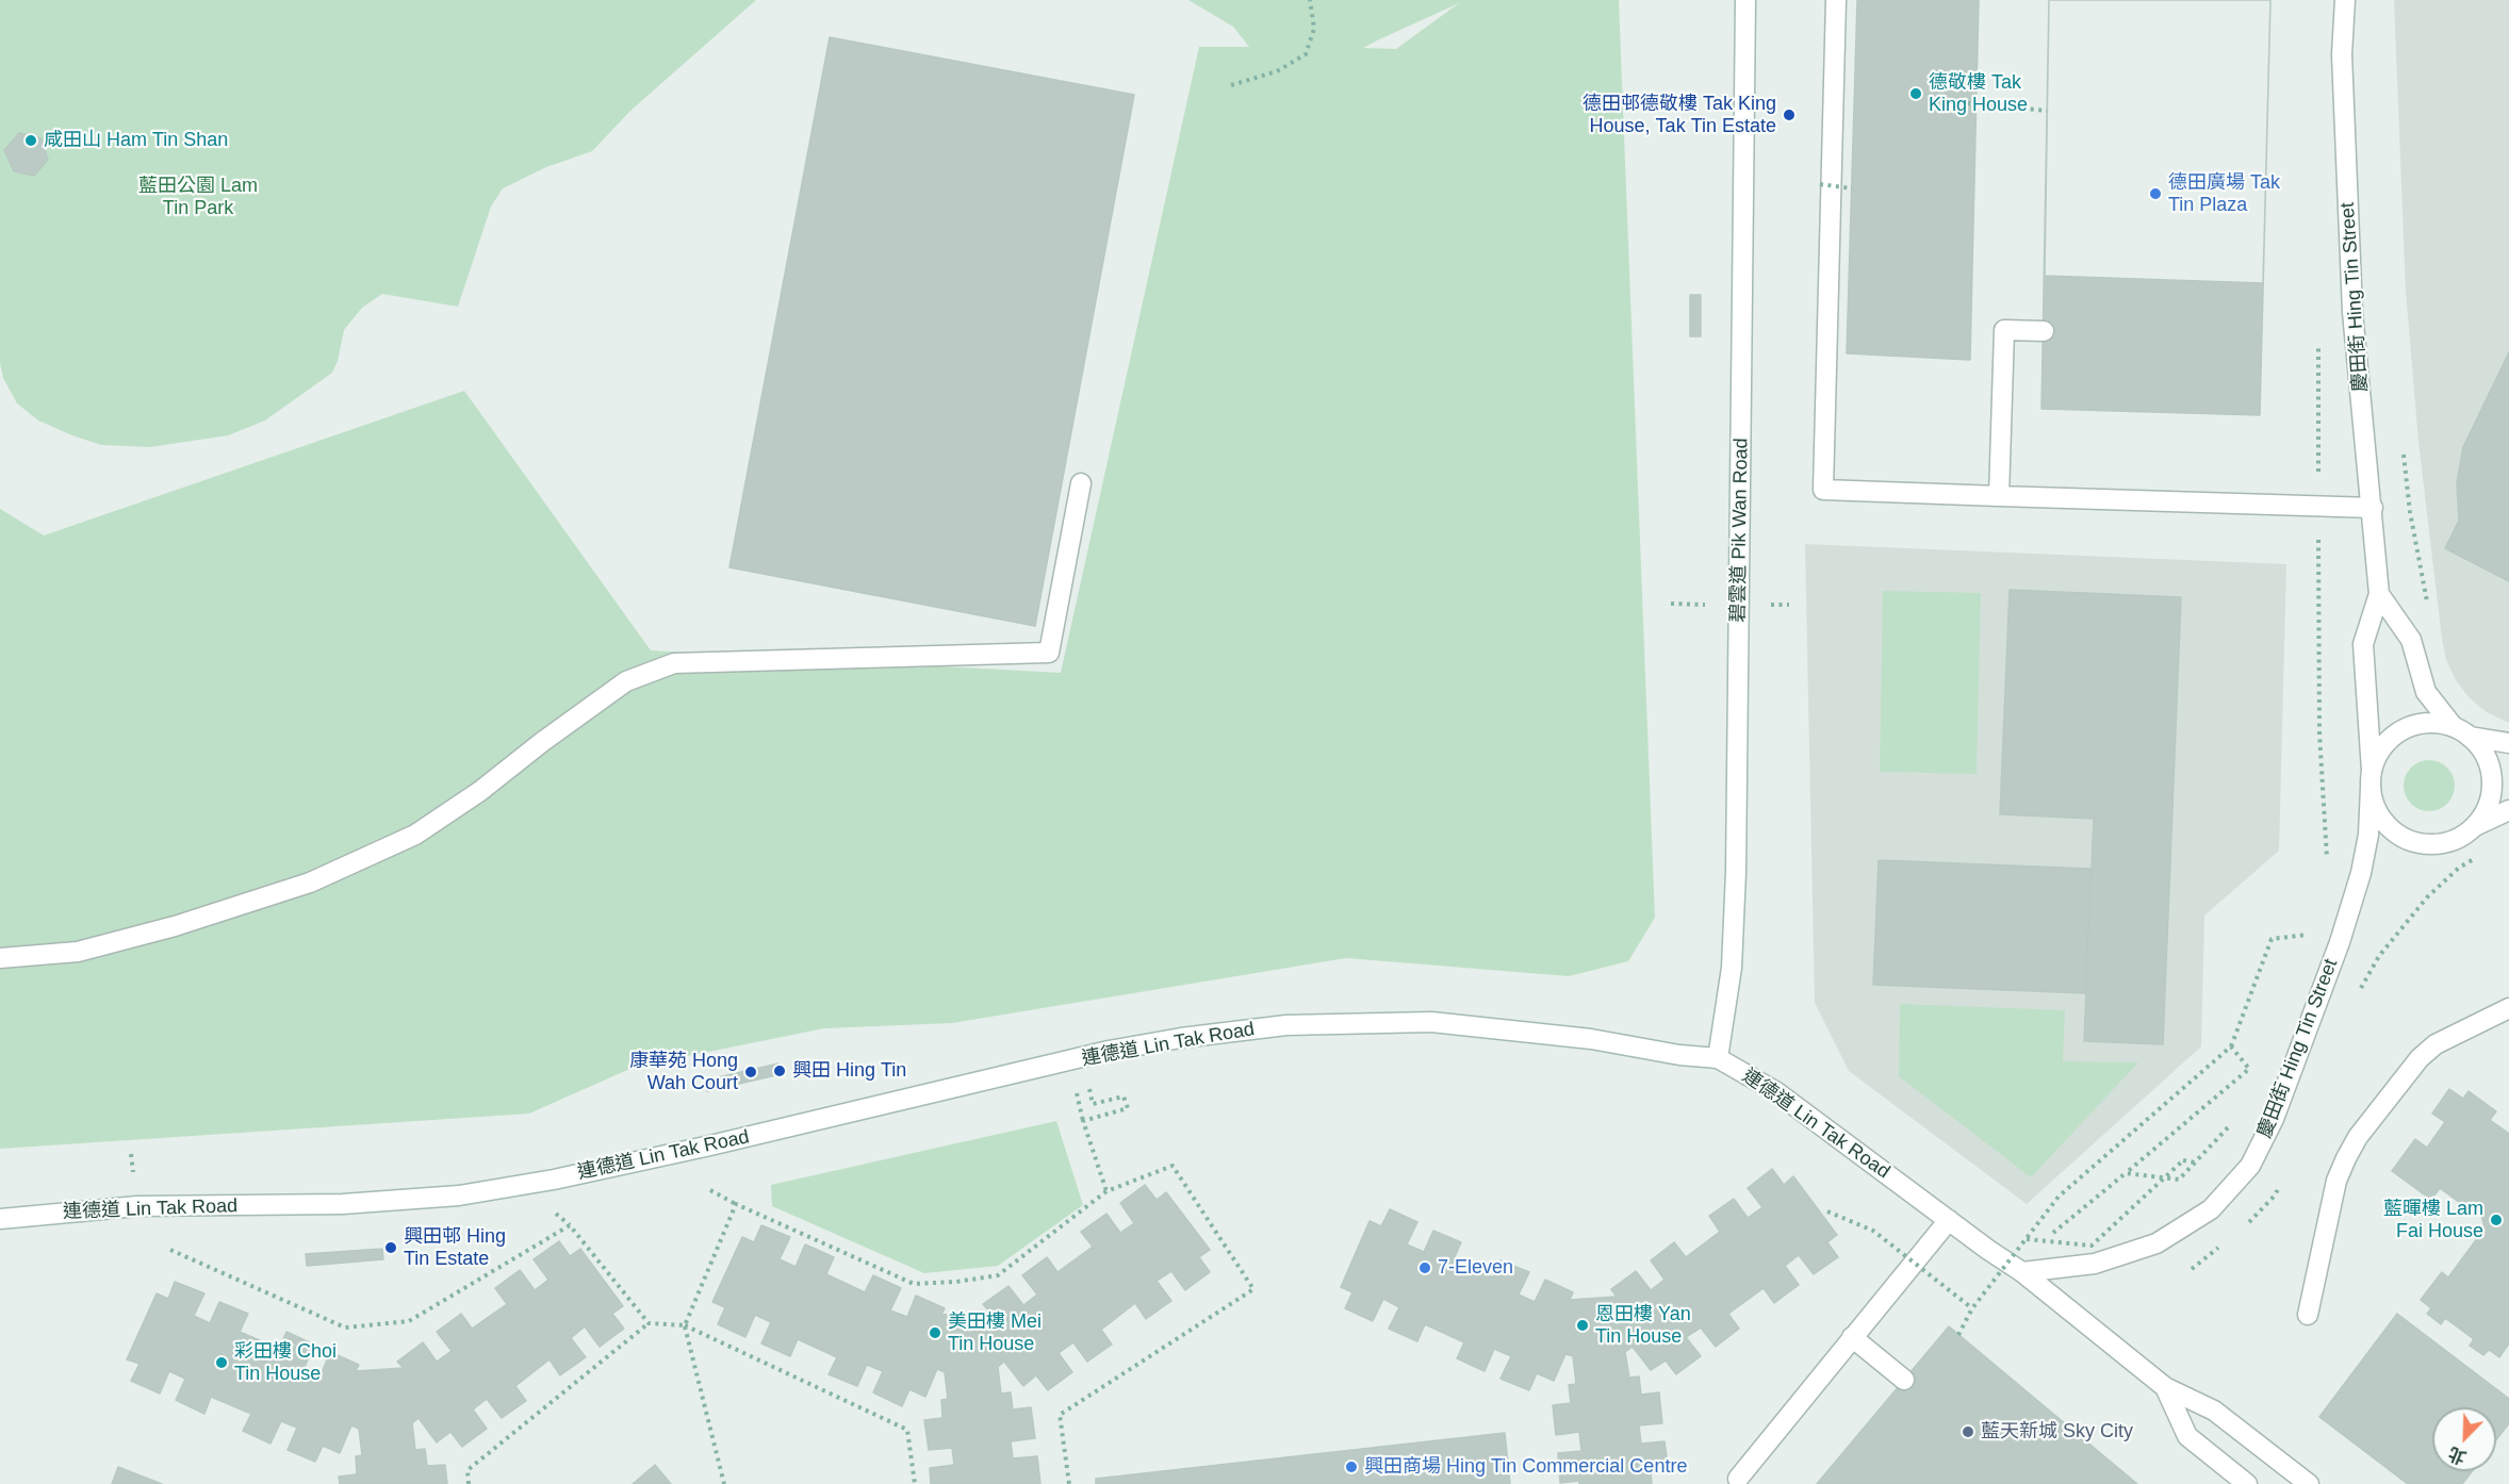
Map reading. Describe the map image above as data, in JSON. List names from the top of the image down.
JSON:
{
  "streets": {
    "street": ["慶田街 Hing Tin Street", "碧雲道 Pik Wan Road", "連德道 Lin Tak Road"]
  },
  "crossings": [
    ["慶田街 Hing Tin Street", "連德道 Lin Tak Road"],
    ["碧雲道 Pik Wan Road", "連德道 Lin Tak Road"]
  ],
  "parks": ["藍田公園 Lam Tin Park"],
  "places": [
    "德敬樓 Tak King House",
    "德田邨德敬樓 Tak King House, Tak Tin Estate",
    "咸田山 Ham Tin Shan",
    "德田廣場 Tak Tin Plaza",
    "興田 Hing Tin",
    "康華苑 Hong Wah Court",
    "藍暉樓 Lam Fai House",
    "興田邨 Hing Tin Estate",
    "7-Eleven",
    "恩田樓 Yan Tin House",
    "美田樓 Mei Tin House",
    "彩田樓 Choi Tin House",
    "藍天新城 Sky City",
    "興田商場 Hing Tin Commercial Centre"
  ],
  "north": "bottom left"
}
